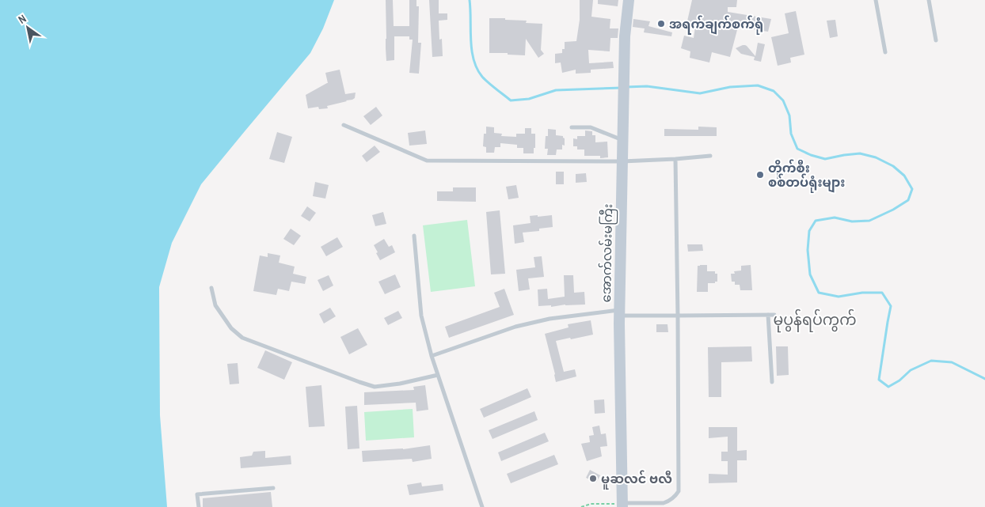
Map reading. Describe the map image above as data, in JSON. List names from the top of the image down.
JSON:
{
  "streets": {
    "main road": ["အောက်လမ်းမကြီး"]
  },
  "districts": ["မုပွန်ရပ်ကွက်"],
  "places": ["အရက်ချက်စက်ရုံ", "တိုက်စီး စစ်တပ်ရုံးများ", "မူဆလင် ဗလီ"],
  "north": "top left"
}
